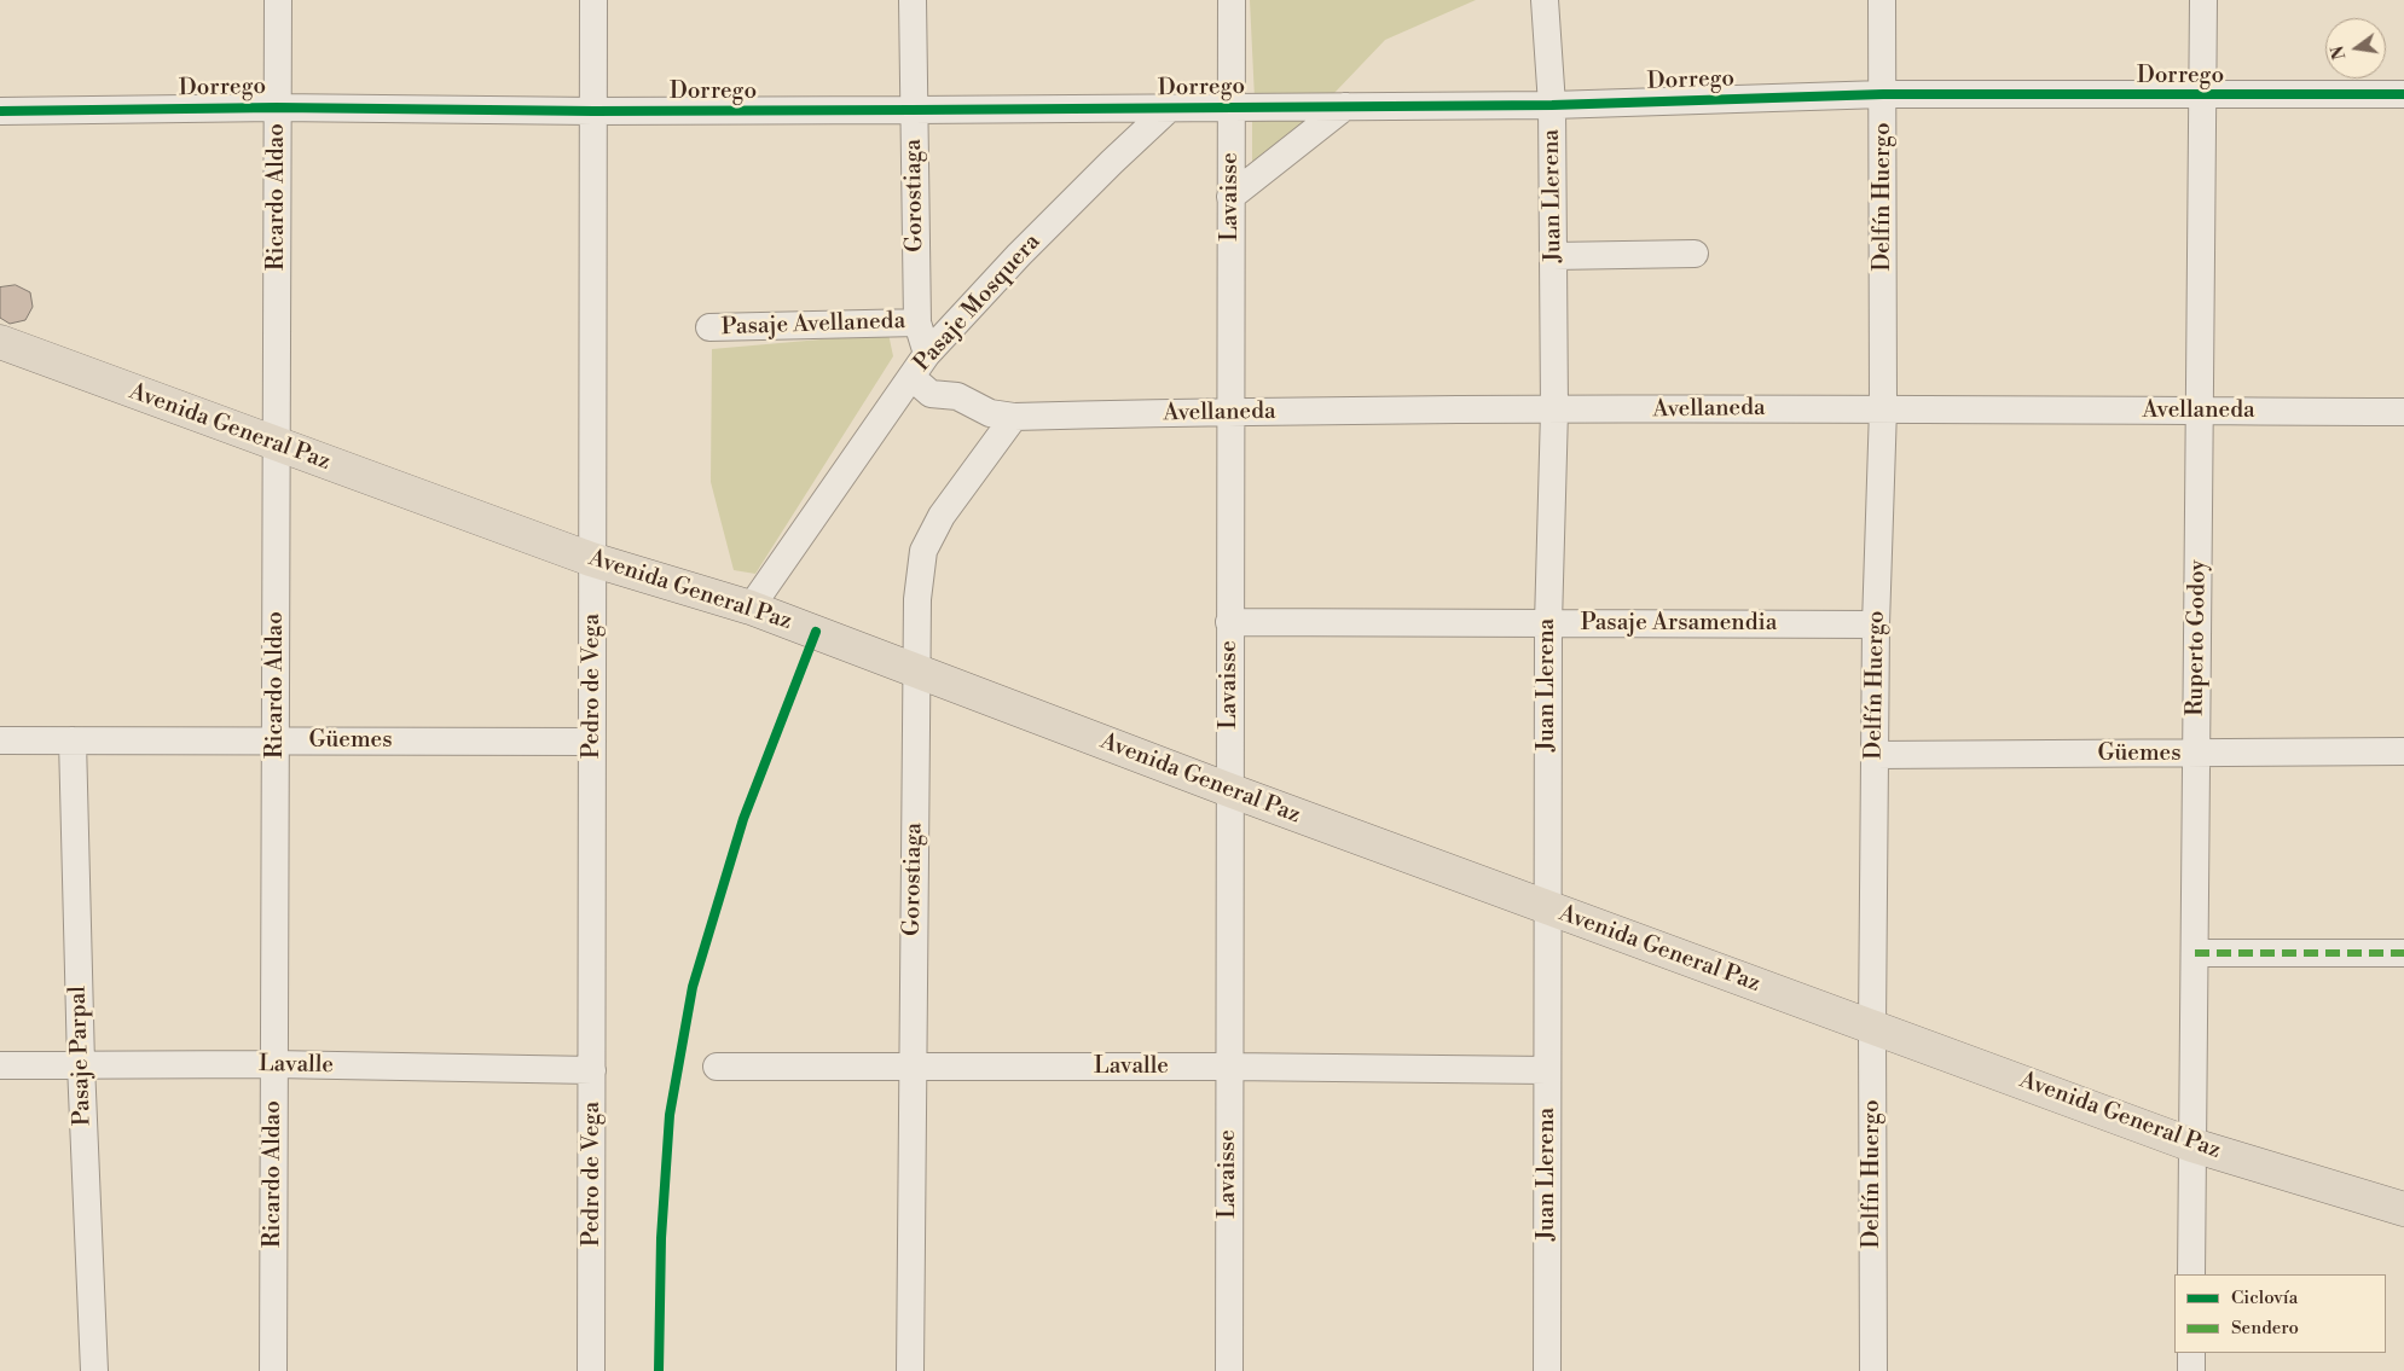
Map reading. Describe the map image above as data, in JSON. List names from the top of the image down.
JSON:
{
  "streets": {
    "main road": ["Avenida General Paz"],
    "street": [
      "Dorrego",
      "Gorostiaga",
      "Juan Llerena",
      "Ricardo Aldao",
      "Lavaisse",
      "Delfín Huergo",
      "Pasaje Mosquera",
      "Pasaje Avellaneda",
      "Avellaneda",
      "Pasaje Arsamendia",
      "Ruperto Godoy",
      "Pedro de Vega",
      "Güemes",
      "Pasaje Parpal",
      "Lavalle"
    ]
  },
  "crossings": [
    ["Dorrego", "Gorostiaga"],
    ["Dorrego", "Juan Llerena"],
    ["Dorrego", "Ricardo Aldao"],
    ["Dorrego", "Lavaisse"],
    ["Dorrego", "Delfín Huergo"],
    ["Dorrego", "Pasaje Mosquera"],
    ["Dorrego", "Ruperto Godoy"],
    ["Dorrego", "Pedro de Vega"],
    ["Gorostiaga", "Pasaje Mosquera"],
    ["Gorostiaga", "Pasaje Avellaneda"],
    ["Gorostiaga", "Avellaneda"],
    ["Gorostiaga", "Avenida General Paz"],
    ["Gorostiaga", "Lavalle"],
    ["Juan Llerena", "Avellaneda"],
    ["Juan Llerena", "Avenida General Paz"],
    ["Juan Llerena", "Pasaje Arsamendia"],
    ["Juan Llerena", "Lavalle"],
    ["Ricardo Aldao", "Avenida General Paz"],
    ["Ricardo Aldao", "Güemes"],
    ["Ricardo Aldao", "Lavalle"],
    ["Lavaisse", "Avellaneda"],
    ["Lavaisse", "Avenida General Paz"],
    ["Lavaisse", "Pasaje Arsamendia"],
    ["Lavaisse", "Lavalle"],
    ["Delfín Huergo", "Avellaneda"],
    ["Delfín Huergo", "Avenida General Paz"],
    ["Delfín Huergo", "Pasaje Arsamendia"],
    ["Delfín Huergo", "Güemes"],
    ["Pasaje Mosquera", "Avellaneda"],
    ["Pasaje Mosquera", "Avenida General Paz"],
    ["Avellaneda", "Ruperto Godoy"],
    ["Avenida General Paz", "Ruperto Godoy"],
    ["Avenida General Paz", "Pedro de Vega"],
    ["Ruperto Godoy", "Güemes"],
    ["Pedro de Vega", "Güemes"],
    ["Pedro de Vega", "Lavalle"],
    ["Güemes", "Pasaje Parpal"],
    ["Pasaje Parpal", "Lavalle"]
  ],
  "legend": ["Ciclovía", "Sendero"],
  "north": "left"
}
